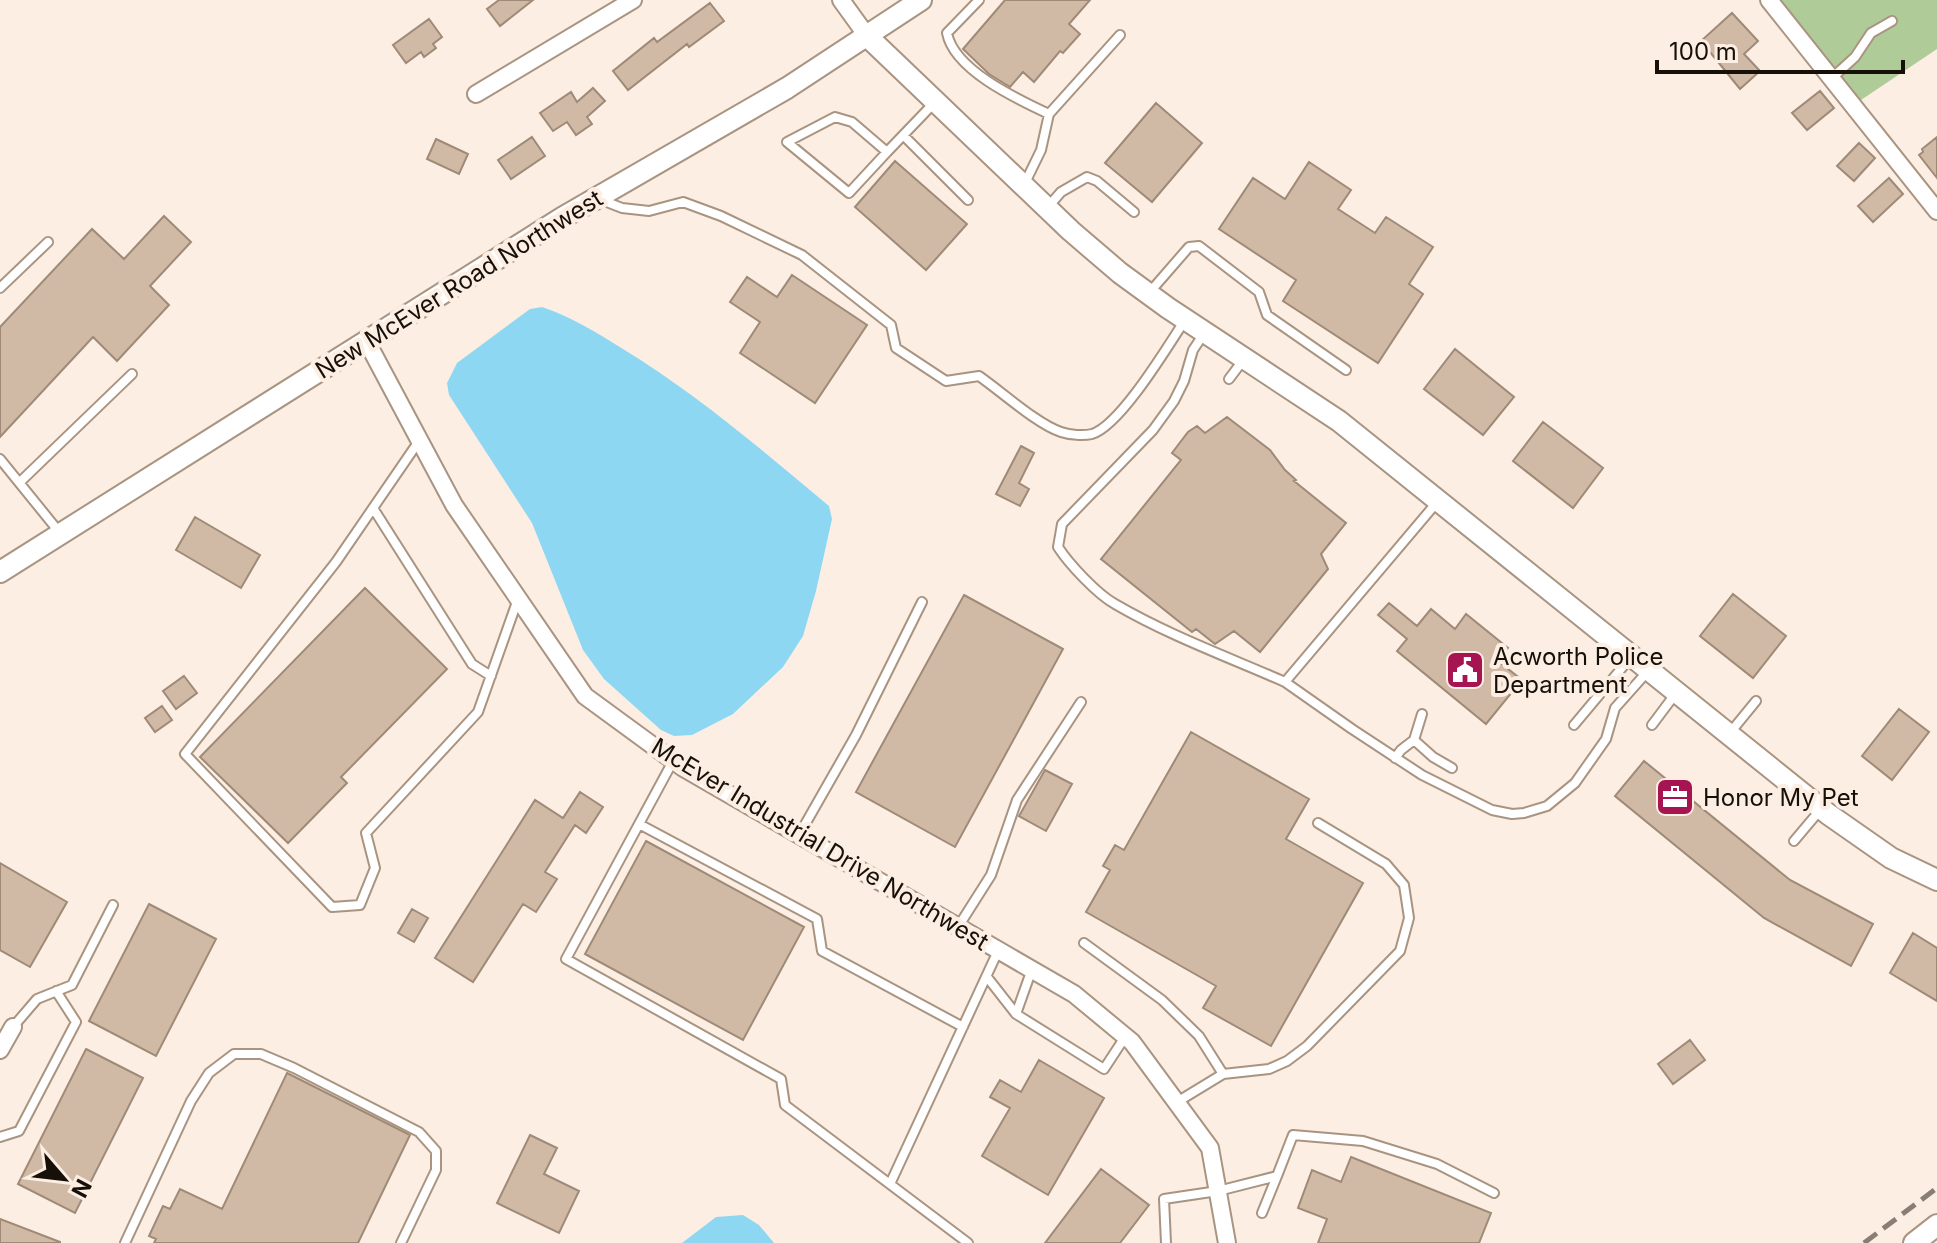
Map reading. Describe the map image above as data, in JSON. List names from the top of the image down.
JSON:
{
  "streets": {
    "street": ["New McEver Road Northwest", "McEver Industrial Drive Northwest"]
  },
  "crossings": [
    ["New McEver Road Northwest", "McEver Industrial Drive Northwest"]
  ],
  "places": {
    "public building": ["Acworth Police Department"],
    "office": ["Honor My Pet"]
  },
  "scale_bar": "100 m",
  "north": "bottom right"
}
